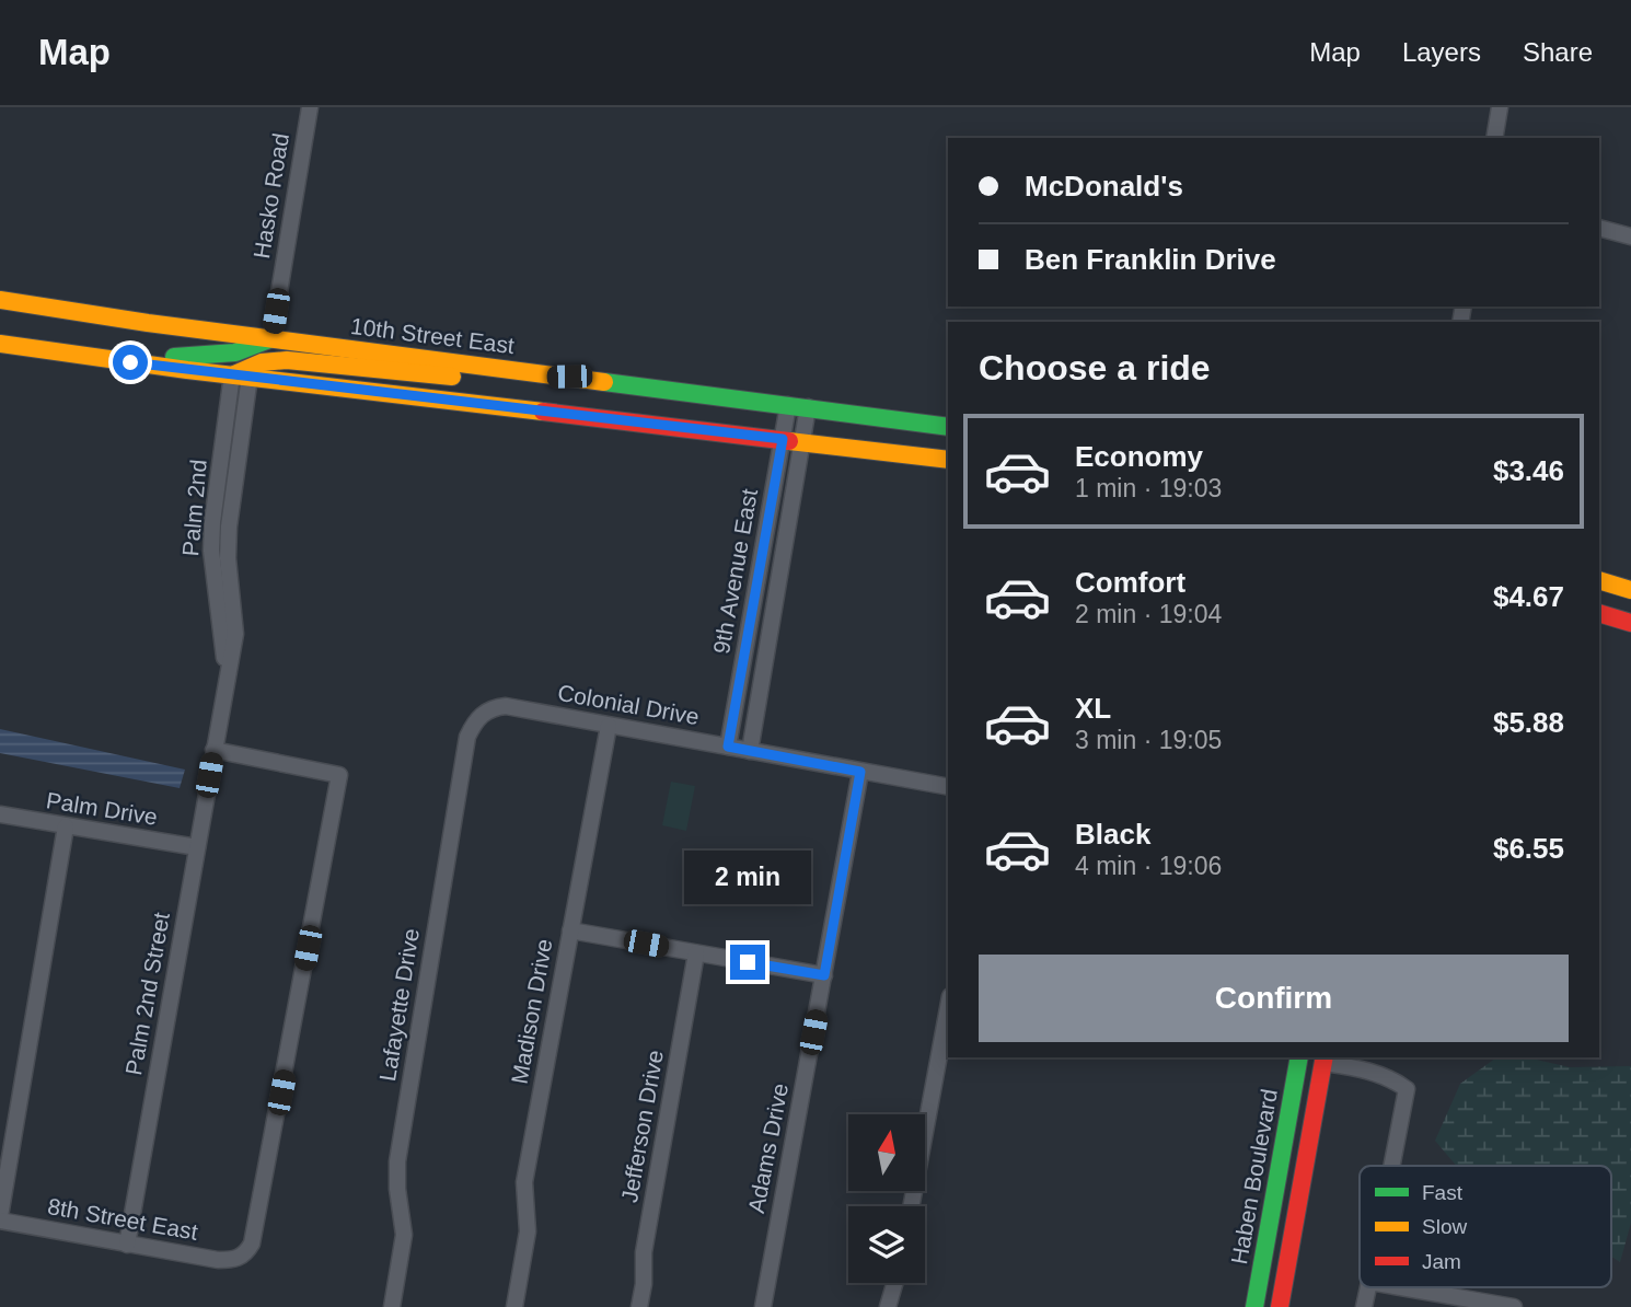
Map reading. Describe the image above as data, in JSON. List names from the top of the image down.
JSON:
{
  "streets": {
    "main road": ["10th Street East", "Haben Boulevard"],
    "street": [
      "Hasko Road",
      "Palm 2nd",
      "9th Avenue East",
      "Colonial Drive",
      "Palm Drive",
      "Palm 2nd Street",
      "Lafayette Drive",
      "Madison Drive",
      "Jefferson Drive",
      "Adams Drive",
      "8th Street East"
    ]
  },
  "crossings": [
    ["Hasko Road", "10th Street East"],
    ["10th Street East", "9th Avenue East"],
    ["Palm 2nd", "Palm 2nd Street"],
    ["Palm 2nd", "8th Street East"],
    ["9th Avenue East", "Colonial Drive"],
    ["Colonial Drive", "Lafayette Drive"],
    ["Colonial Drive", "Madison Drive"],
    ["Colonial Drive", "Adams Drive"],
    ["Palm Drive", "Palm 2nd Street"],
    ["Palm 2nd Street", "8th Street East"]
  ],
  "legend": ["Fast", "Slow", "Jam"],
  "north": "top",
  "page": {
    "header": "Map",
    "nav": ["Map", "Layers", "Share"],
    "banner": ["McDonald's", "Ben Franklin Drive"],
    "heading": "Choose a ride",
    "list": [
      {
        "name": "Economy",
        "note": "1 min · 19:03",
        "value": "$3.46"
      },
      {
        "name": "Comfort",
        "note": "2 min · 19:04",
        "value": "$4.67"
      },
      {
        "name": "XL",
        "note": "3 min · 19:05",
        "value": "$5.88"
      },
      {
        "name": "Black",
        "note": "4 min · 19:06",
        "value": "$6.55"
      }
    ],
    "bubble": "2 min",
    "buttons": "Confirm"
  }
}
